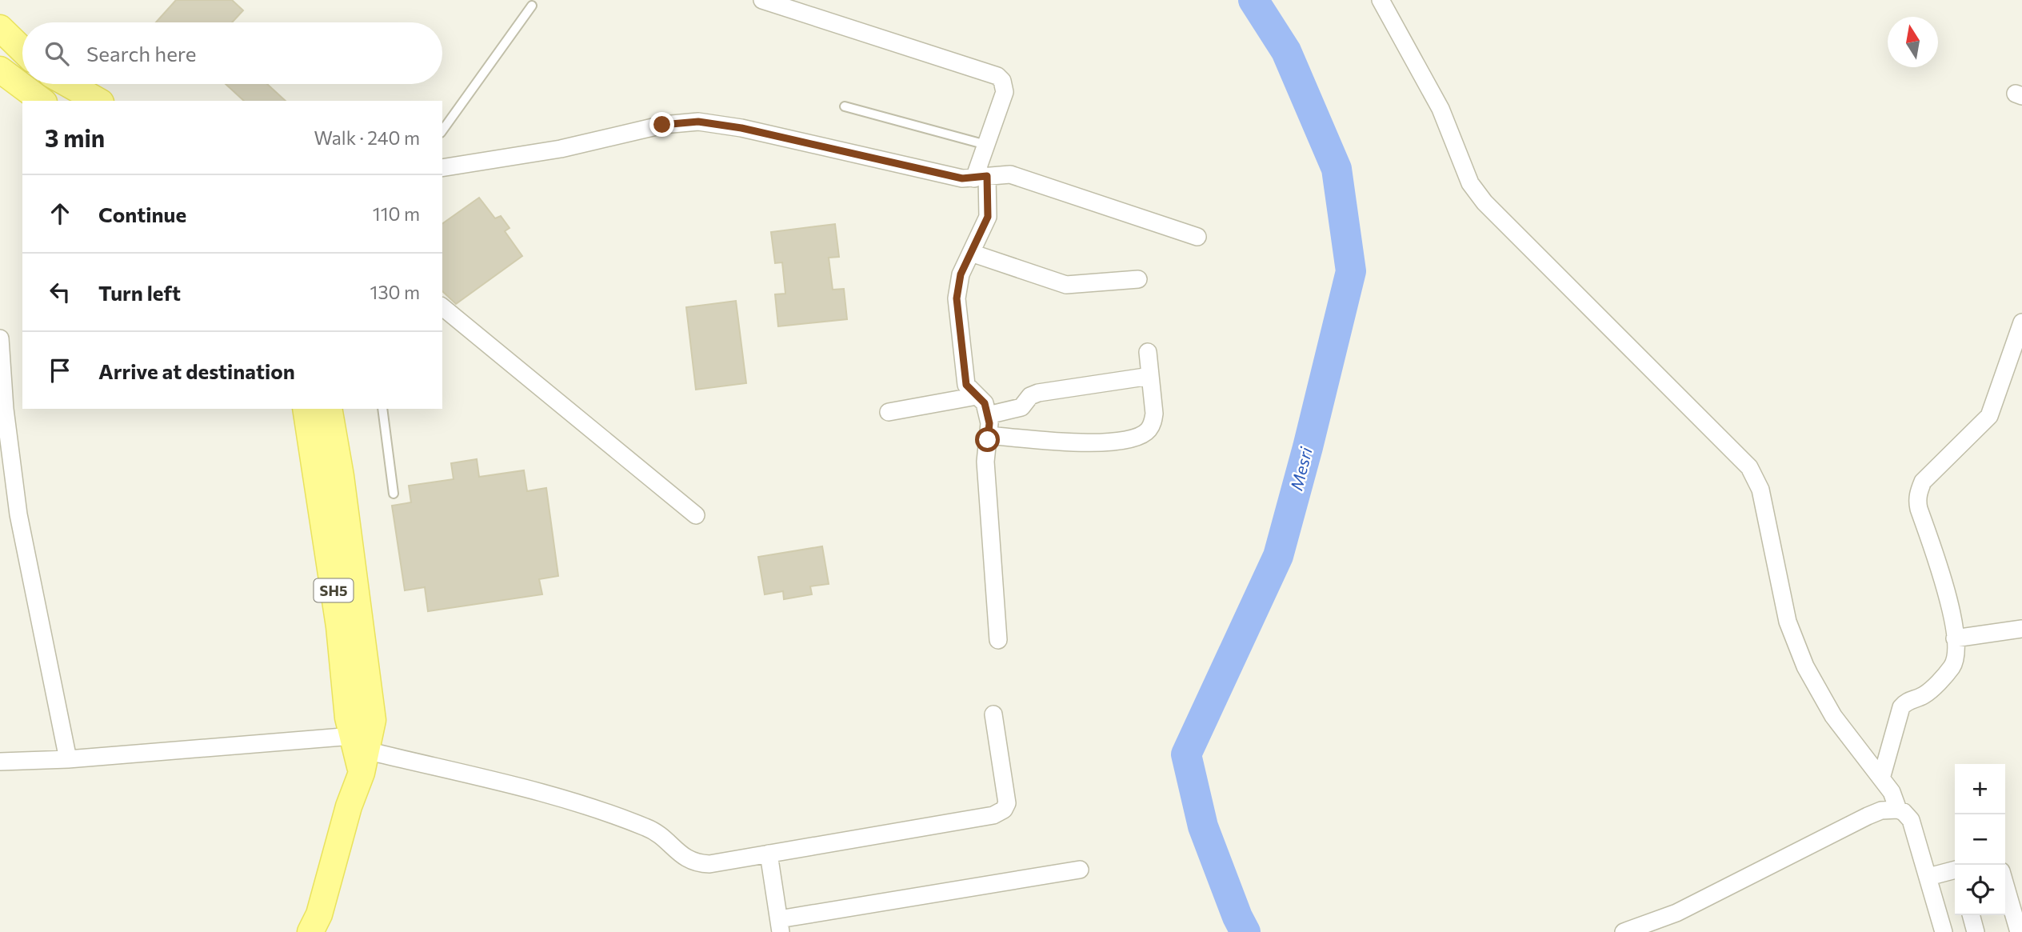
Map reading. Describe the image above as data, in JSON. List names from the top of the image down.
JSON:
{
  "streets": {
    "main road": ["SH5"]
  },
  "water": ["Mesri"],
  "north": "top",
  "page": {
    "search": "Search here",
    "heading": ["3 min", "Walk · 240 m"],
    "list": [
      ["Continue", "110 m"],
      ["Turn left", "130 m"],
      "Arrive at destination"
    ],
    "map_buttons": ["+", "−"]
  }
}
